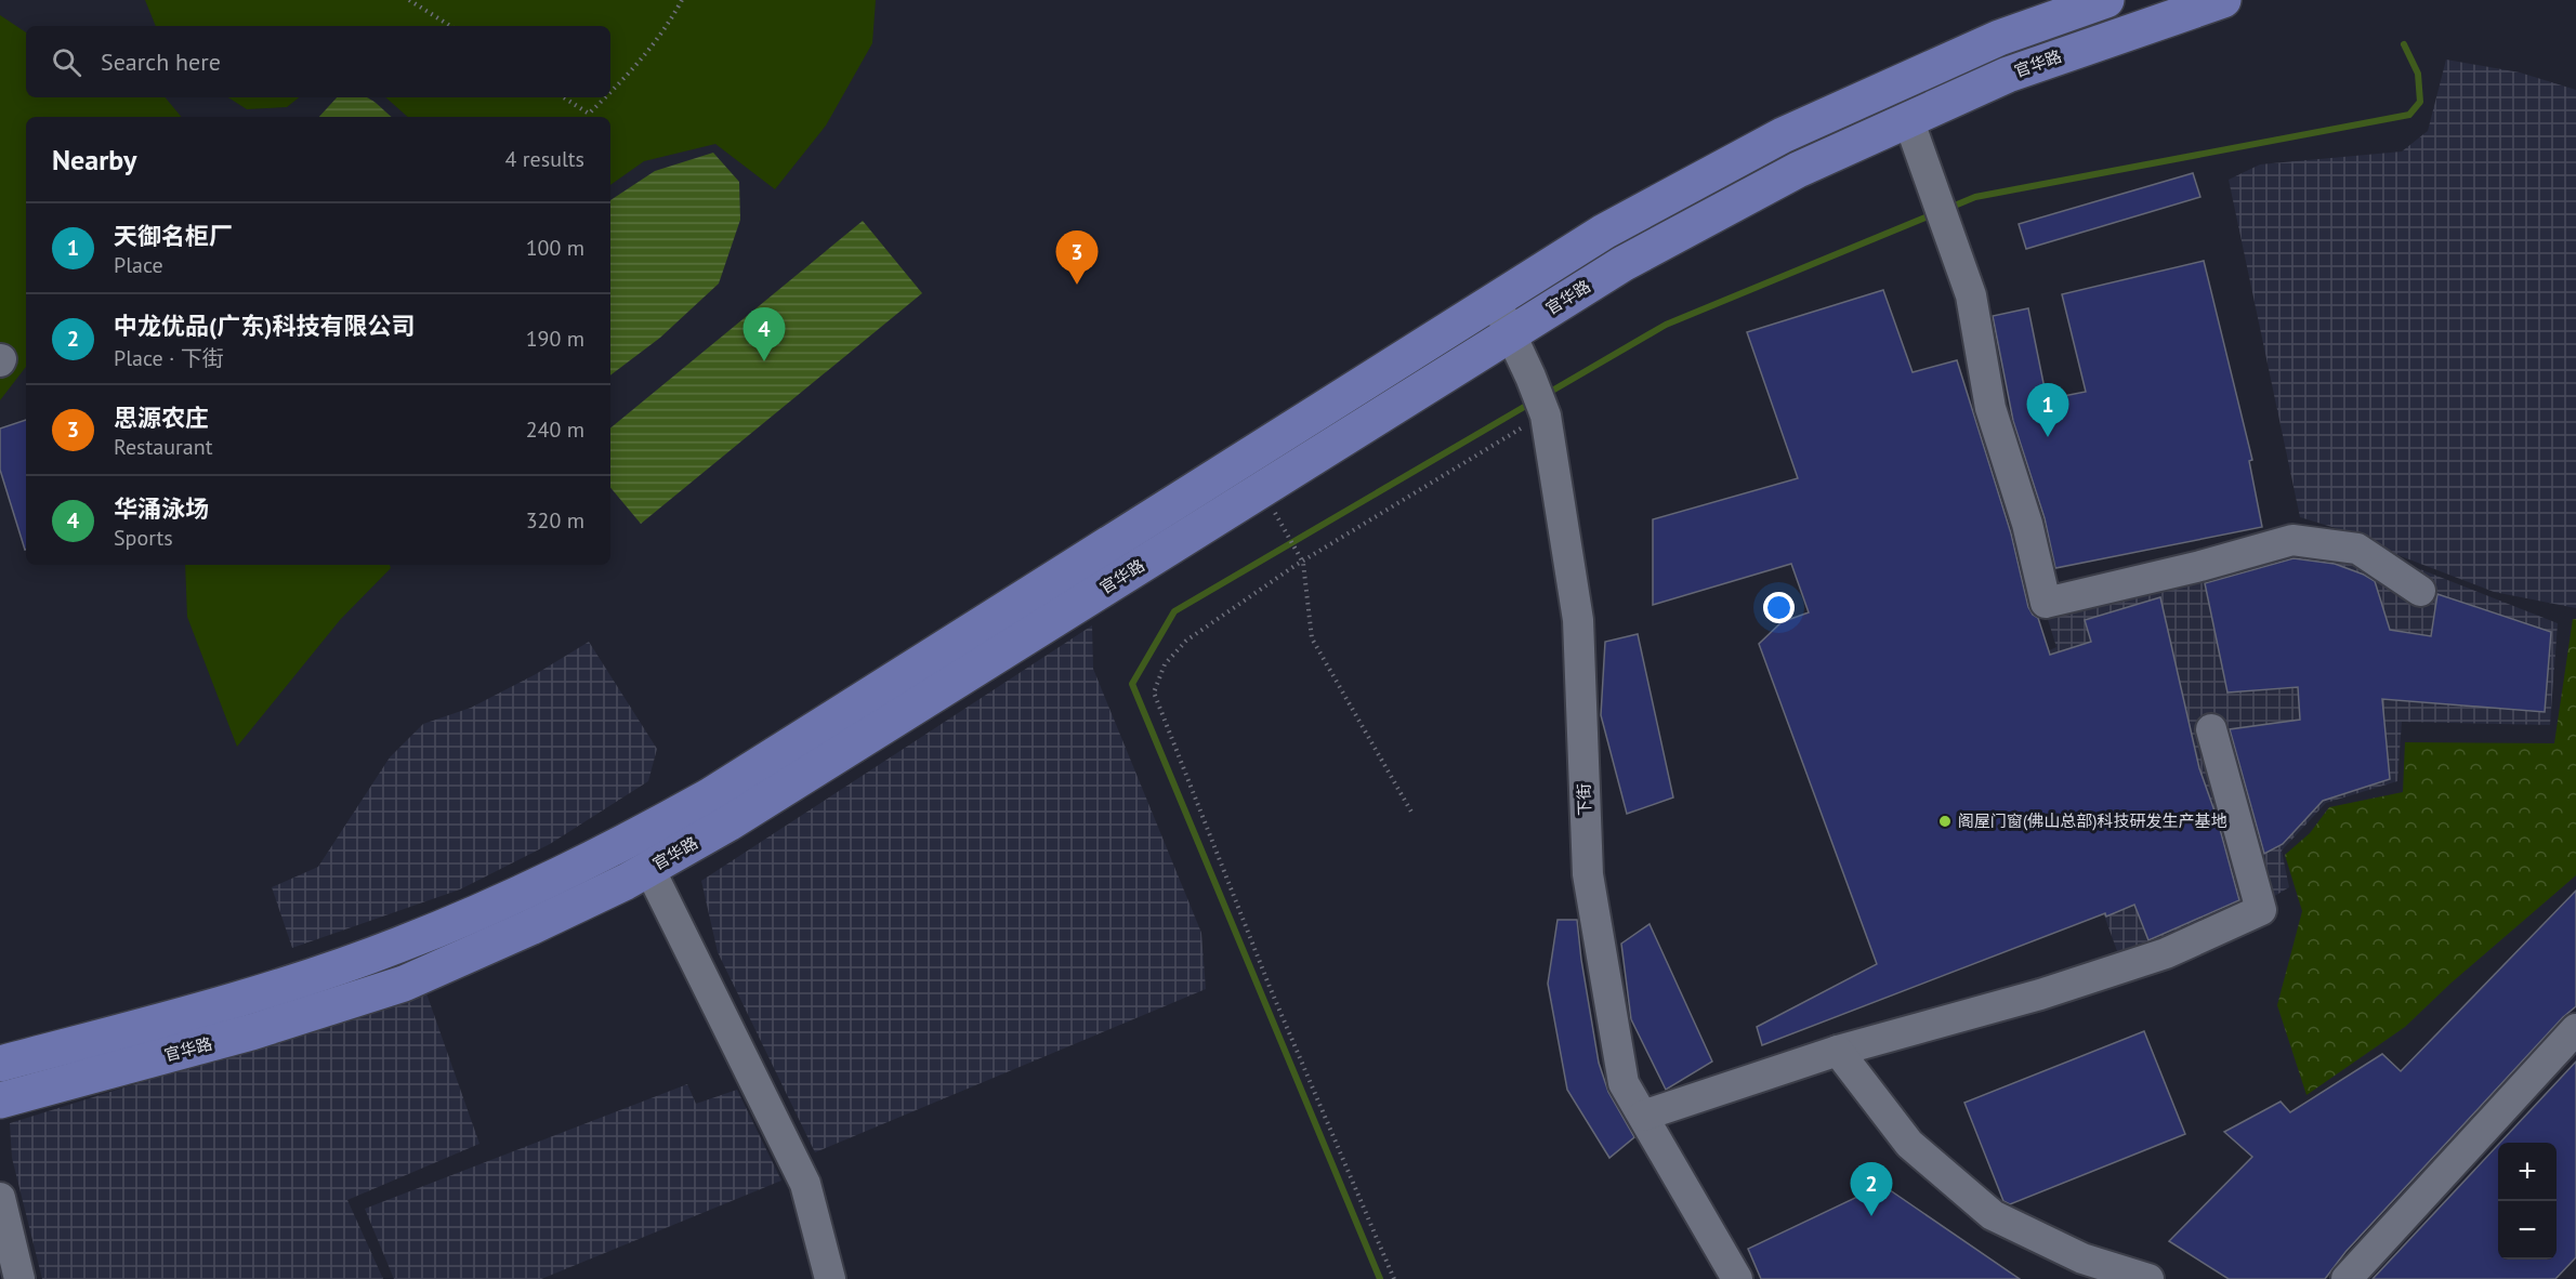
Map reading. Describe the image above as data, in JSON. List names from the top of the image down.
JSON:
{
  "streets": {
    "main road": ["官华路"],
    "street": ["下街"]
  },
  "crossings": [
    ["官华路", "下街"]
  ],
  "places": ["阁屋门窗(佛山总部)科技研发生产基地"],
  "page": {
    "search": "Search here",
    "heading": ["Nearby", "4 results"],
    "list": [
      {
        "mark": "1",
        "name": "天御名柜厂",
        "note": "Place",
        "value": "100 m"
      },
      {
        "mark": "2",
        "name": "中龙优品(广东)科技有限公司",
        "note": "Place · 下街",
        "value": "190 m"
      },
      {
        "mark": "3",
        "name": "思源农庄",
        "note": "Restaurant",
        "value": "240 m"
      },
      {
        "mark": "4",
        "name": "华涌泳场",
        "note": "Sports",
        "value": "320 m"
      }
    ],
    "pins": [
      "3",
      "4",
      "1",
      "2"
    ],
    "map_buttons": ["+", "−"]
  }
}
